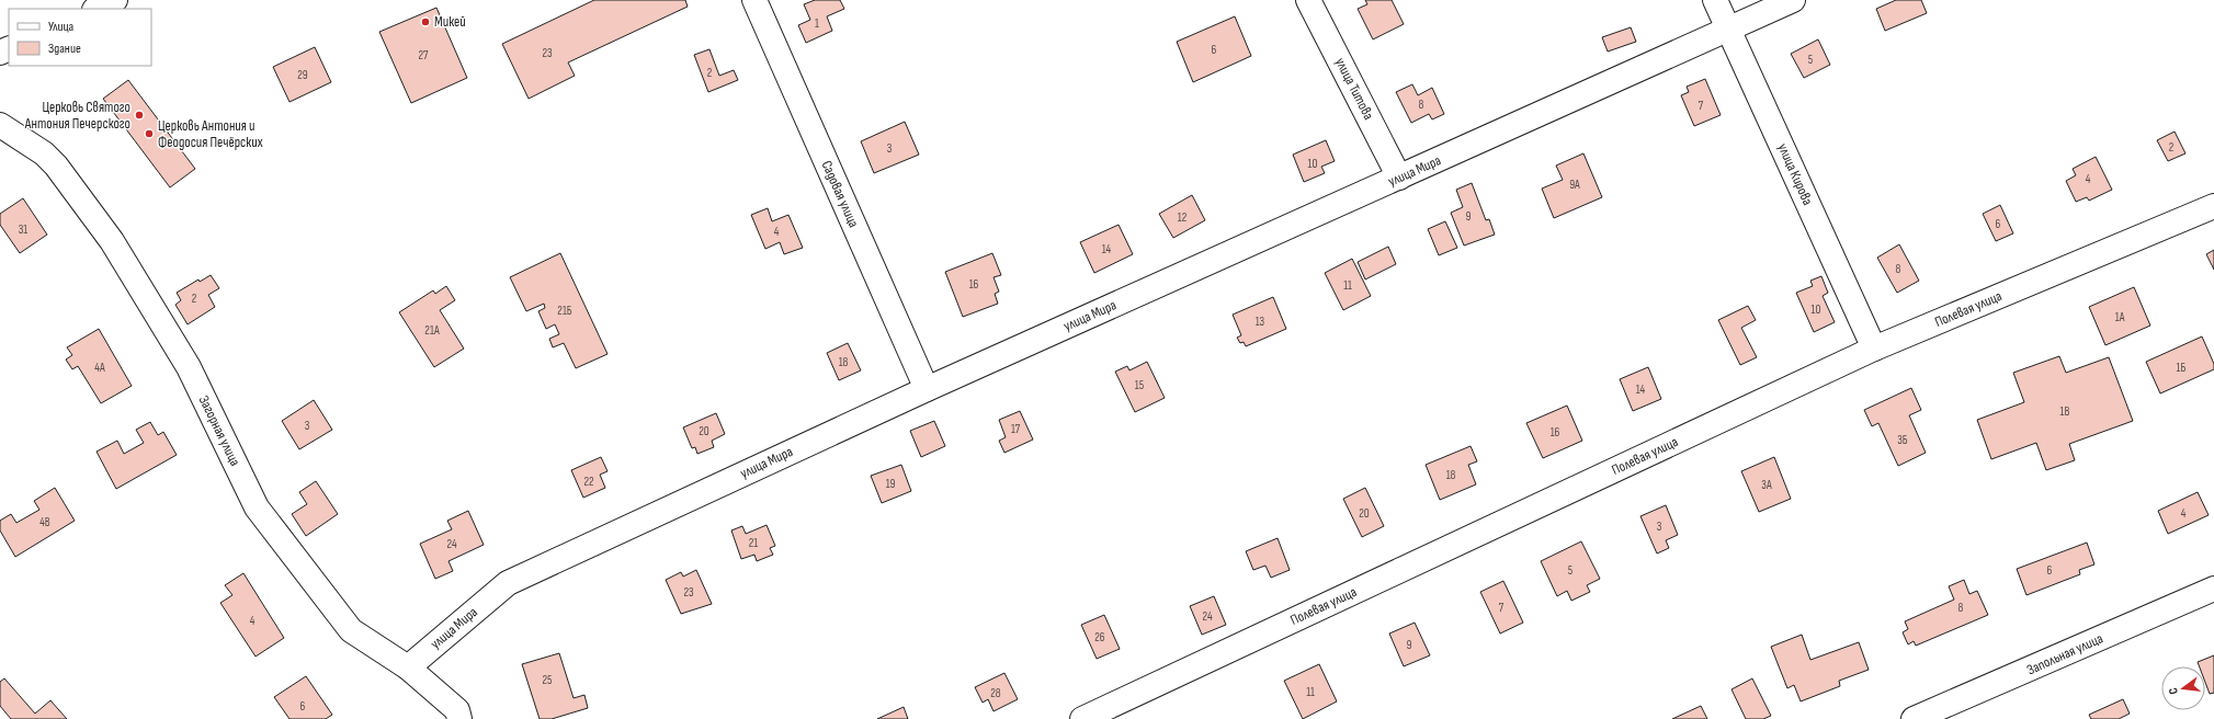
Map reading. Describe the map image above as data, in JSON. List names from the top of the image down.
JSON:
{
  "streets": {
    "street": [
      "улица Титова",
      "улица Мира",
      "улица Кирова",
      "Садовая улица",
      "Полевая улица",
      "Загорная улица",
      "Запольная улица"
    ]
  },
  "crossings": [
    ["улица Титова", "улица Мира"],
    ["улица Мира", "улица Кирова"],
    ["улица Мира", "Садовая улица"],
    ["улица Мира", "Загорная улица"],
    ["улица Кирова", "Полевая улица"]
  ],
  "places": ["Микей", "Церковь Святого Антония Печерского", "Церковь Антония и Феодосия Печёрских"],
  "house_numbers": [
    "1",
    "6",
    "23",
    "27",
    "5",
    "2",
    "29",
    "8",
    "7",
    "2",
    "3",
    "10",
    "4",
    "9А",
    "9",
    "12",
    "6",
    "31",
    "4",
    "14",
    "8",
    "16",
    "11",
    "2",
    "10",
    "21Б",
    "1А",
    "13",
    "21А",
    "18",
    "4А",
    "1Б",
    "15",
    "14",
    "1В",
    "3",
    "17",
    "20",
    "16",
    "3Б",
    "18",
    "22",
    "19",
    "3А",
    "20",
    "4",
    "4В",
    "3",
    "21",
    "24",
    "5",
    "6",
    "23",
    "7",
    "8",
    "24",
    "4",
    "26",
    "9",
    "25",
    "11",
    "28",
    "6"
  ],
  "legend": ["Улица", "Здание"],
  "north": "left"
}
